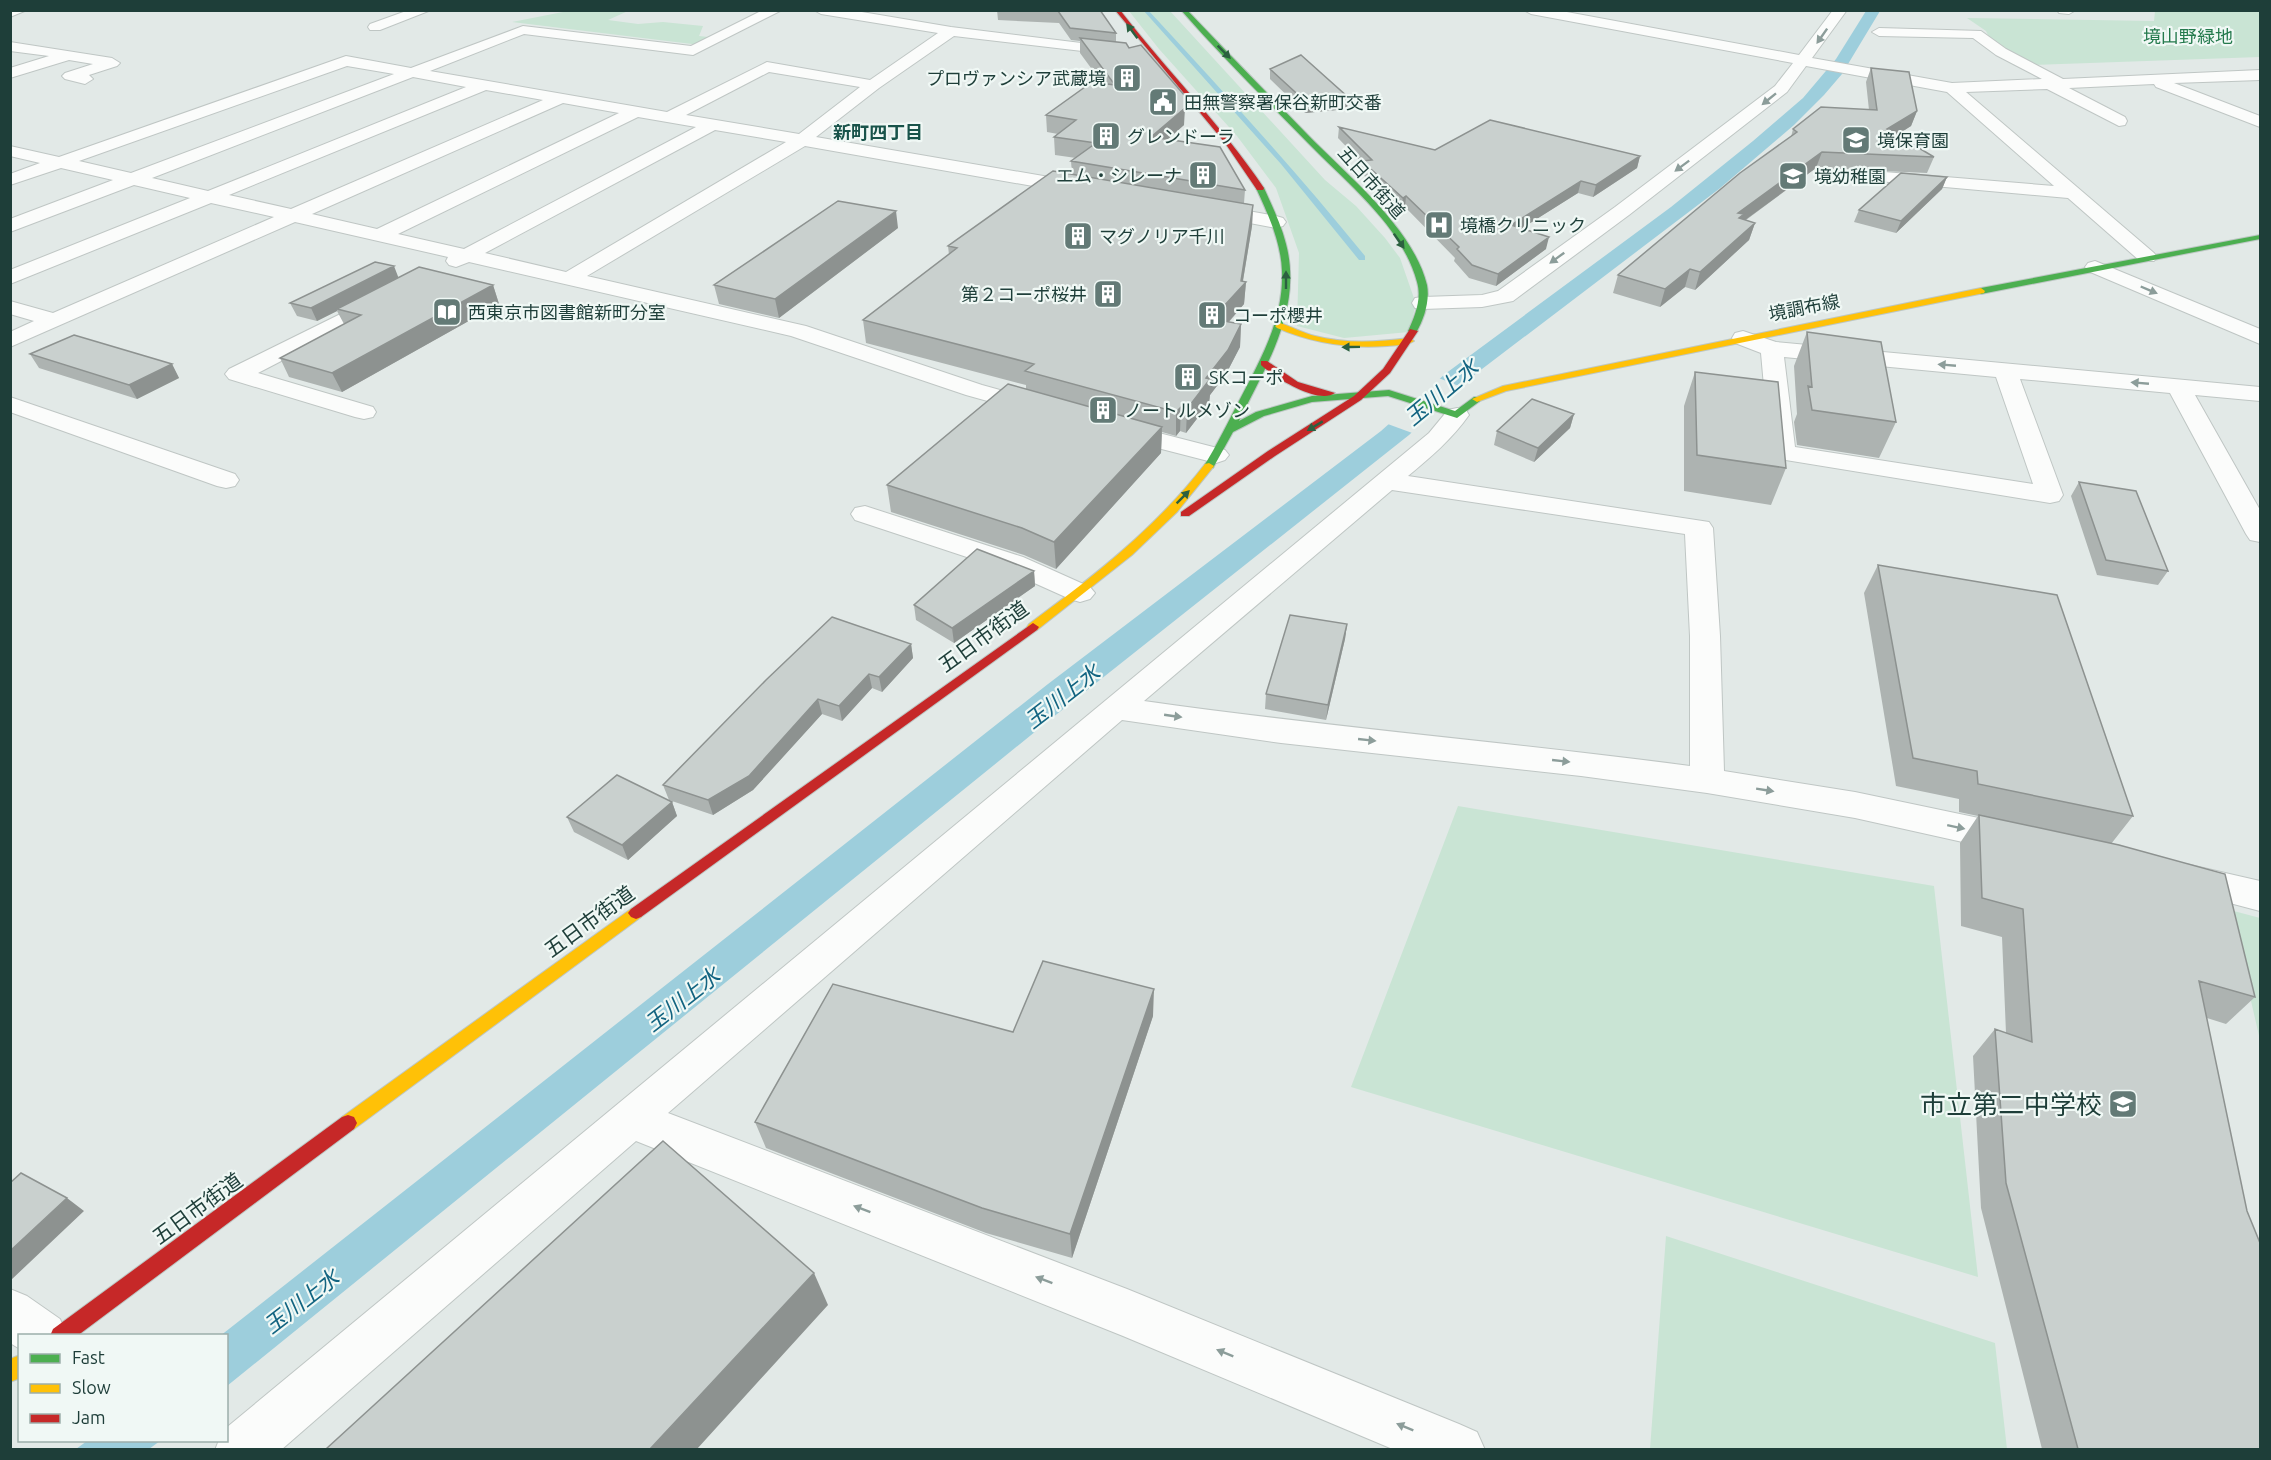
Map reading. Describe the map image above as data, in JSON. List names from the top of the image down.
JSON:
{
  "streets": {
    "main road": ["五日市街道", "境調布線"]
  },
  "districts": ["新町四丁目"],
  "water": ["玉川上水"],
  "parks": ["境山野緑地"],
  "places": {
    "building": [
      "プロヴァンシア武蔵境",
      "グレンドーラ",
      "エム・シレーナ",
      "マグノリア千川",
      "第２コーポ桜井",
      "コーポ櫻井",
      "SKコーポ",
      "ノートルメゾン"
    ],
    "public building": ["田無警察署保谷新町交番"],
    "school or university": ["境保育園", "境幼稚園", "市立第二中学校"],
    "hospital": ["境橋クリニック"],
    "library": ["西東京市図書館新町分室"]
  },
  "legend": ["Fast", "Slow", "Jam"]
}
